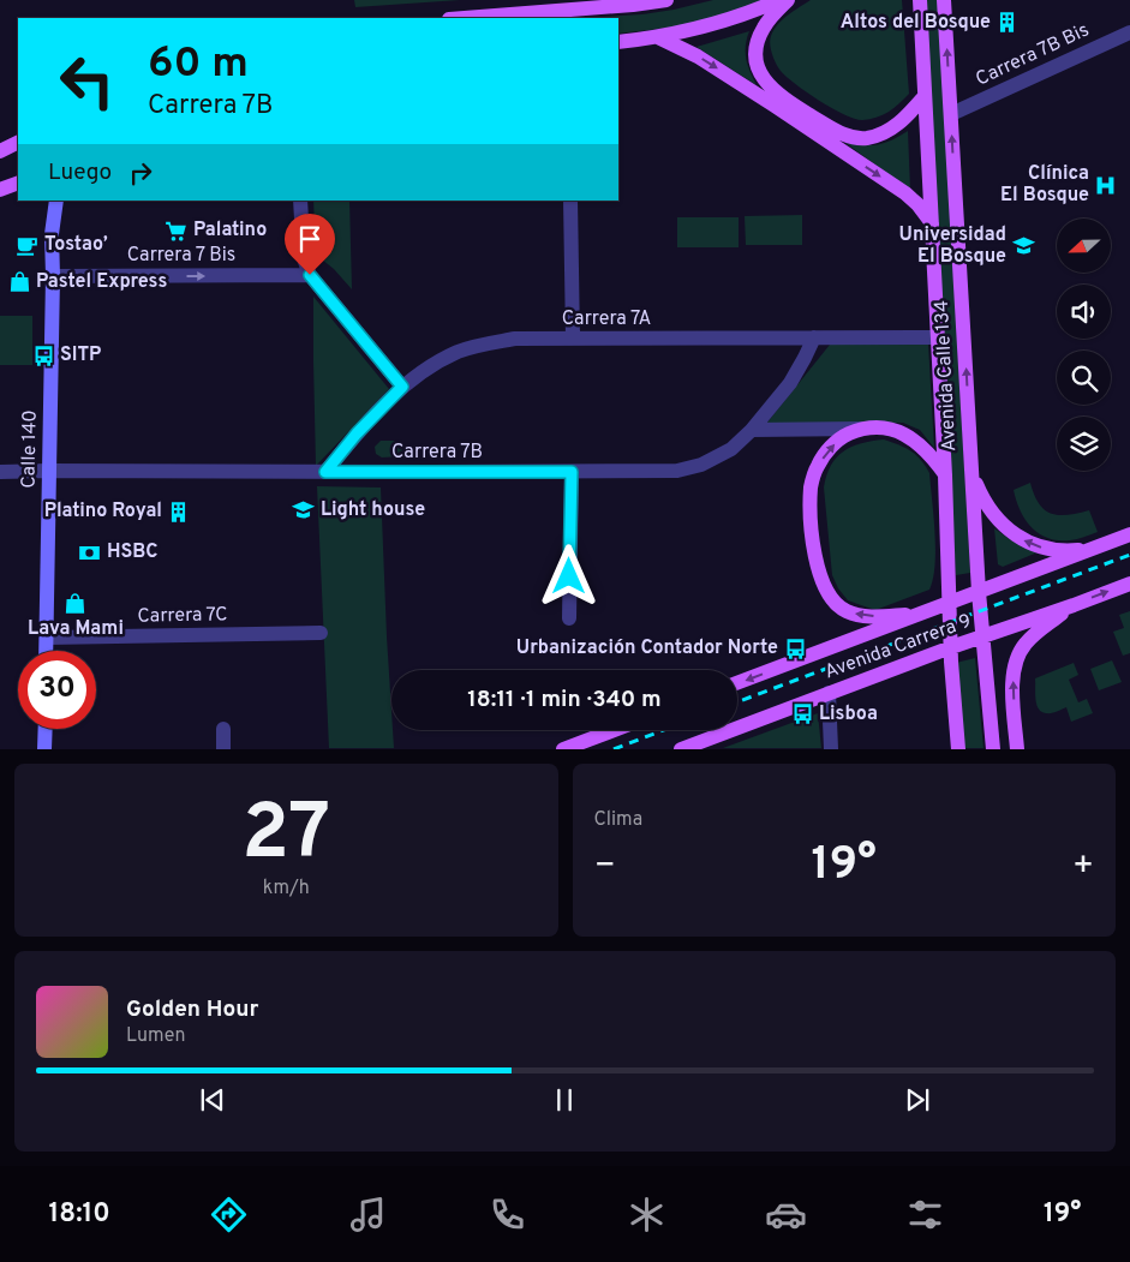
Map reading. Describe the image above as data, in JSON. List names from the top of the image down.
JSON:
{
  "streets": {
    "main road": ["Avenida Calle 134", "Avenida Carrera 9"],
    "street": [
      "Carrera 7B Bis",
      "Carrera 7 Bis",
      "Carrera 7A",
      "Calle 140",
      "Carrera 7B",
      "Carrera 7C"
    ]
  },
  "crossings": [
    ["Carrera 7B Bis", "Avenida Calle 134"],
    ["Carrera 7 Bis", "Calle 140"],
    ["Carrera 7A", "Avenida Calle 134"],
    ["Carrera 7A", "Carrera 7B"],
    ["Avenida Calle 134", "Avenida Carrera 9"],
    ["Calle 140", "Carrera 7B"],
    ["Calle 140", "Carrera 7C"]
  ],
  "one_way": ["Carrera 7 Bis"],
  "places": {
    "building": ["Altos del Bosque", "Platino Royal"],
    "hospital": ["Clínica El Bosque"],
    "supermarket": ["Palatino"],
    "cafe": ["Tostao’"],
    "school or university": ["Universidad El Bosque", "Light house"],
    "shop": ["Pastel Express", "Lava Mami"],
    "bus stop": ["SITP", "Urbanización Contador Norte", "Lisboa"],
    "bank": ["HSBC"]
  },
  "north": "left",
  "page": {
    "turn": ["60 m", "Carrera 7B"],
    "then": "Luego",
    "limit": "30",
    "trip": "18:11 · 1 min · 340 m",
    "tile": [
      ["27", "km/h"],
      "Clima"
    ],
    "heat": ["−", "19°", "+"],
    "song": ["Golden Hour", "Lumen"],
    "tabs": ["18:10", "19°"]
  }
}
